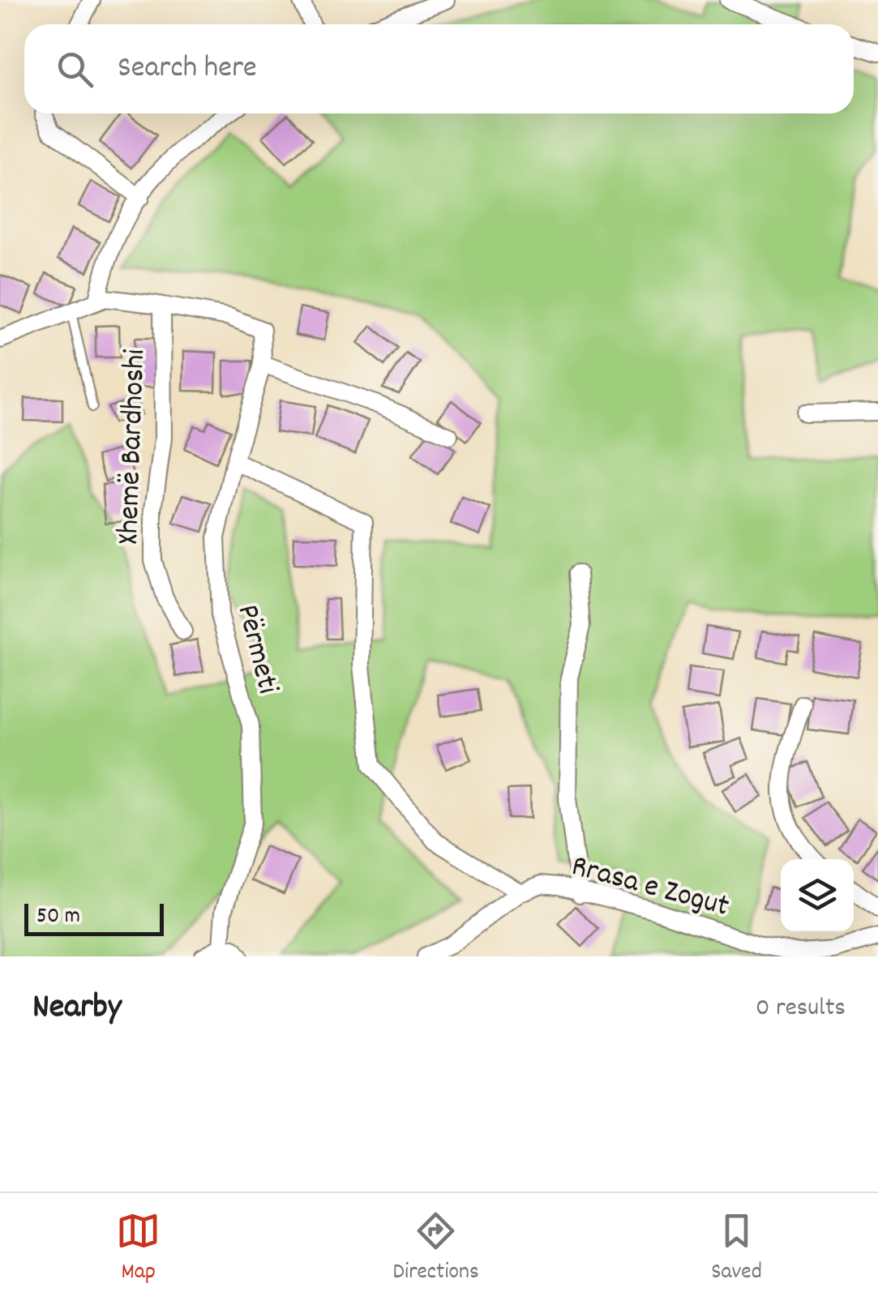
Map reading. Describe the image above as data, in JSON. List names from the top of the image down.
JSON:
{
  "streets": {
    "street": ["Xhemë Bardhoshi", "Përmeti", "Rrasa e Zogut"]
  },
  "crossings": [
    ["Xhemë Bardhoshi", "Përmeti"]
  ],
  "scale_bar": "50 m",
  "page": {
    "search": "Search here",
    "scale": "50 m",
    "heading": ["Nearby", "0 results"],
    "nav": ["Map", "Directions", "Saved"]
  }
}
